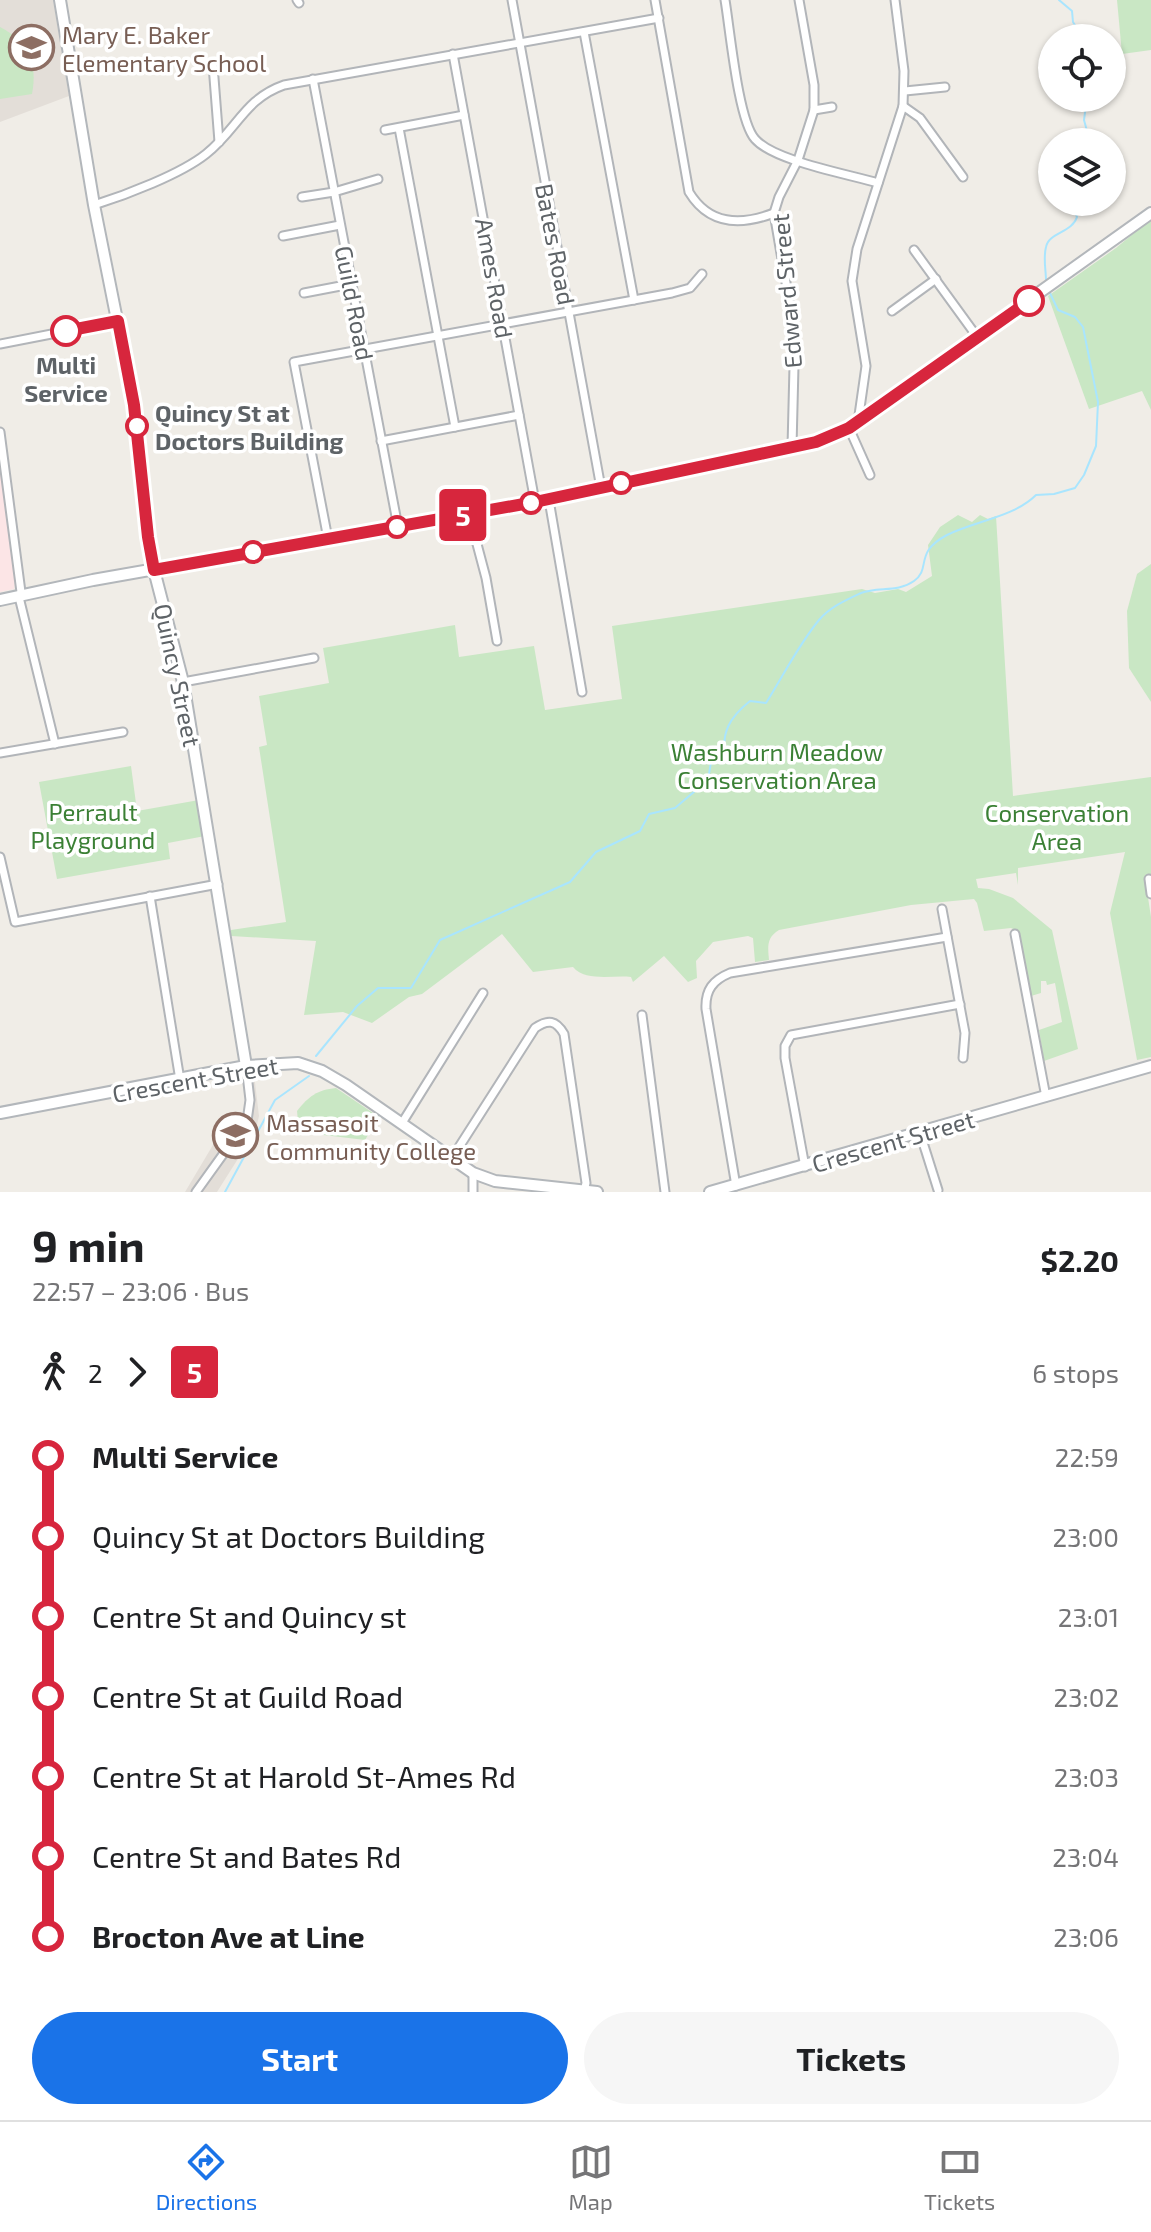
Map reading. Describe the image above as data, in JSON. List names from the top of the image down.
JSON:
{
  "streets": {
    "main road": ["Quincy Street", "Crescent Street"],
    "street": [
      "Bates Road",
      "Ames Road",
      "Edward Street",
      "Guild Road"
    ]
  },
  "crossings": [
    ["Quincy Street", "Crescent Street"]
  ],
  "parks": ["Washburn Meadow Conservation Area", "Perrault Playground", "Conservation Area"],
  "places": {
    "school or university": ["Mary E. Baker Elementary School", "Massasoit Community College"],
    "other": ["Multi Service", "Quincy St at Doctors Building"]
  },
  "lines": ["bus line 5"],
  "page": {
    "on_map": "5",
    "heading": ["9 min", "22:57 – 23:06 · Bus", "$2.20"],
    "legs": ["2", "5", "6 stops"],
    "list": [
      {
        "name": "Multi Service",
        "value": "22:59"
      },
      {
        "name": "Quincy St at Doctors Building",
        "value": "23:00"
      },
      {
        "name": "Centre St and Quincy st",
        "value": "23:01"
      },
      {
        "name": "Centre St at Guild Road",
        "value": "23:02"
      },
      {
        "name": "Centre St at Harold St-Ames Rd",
        "value": "23:03"
      },
      {
        "name": "Centre St and Bates Rd",
        "value": "23:04"
      },
      {
        "name": "Brocton Ave at Line",
        "value": "23:06"
      }
    ],
    "buttons": ["Start", "Tickets"],
    "tabs": ["Directions", "Map", "Tickets"]
  }
}
